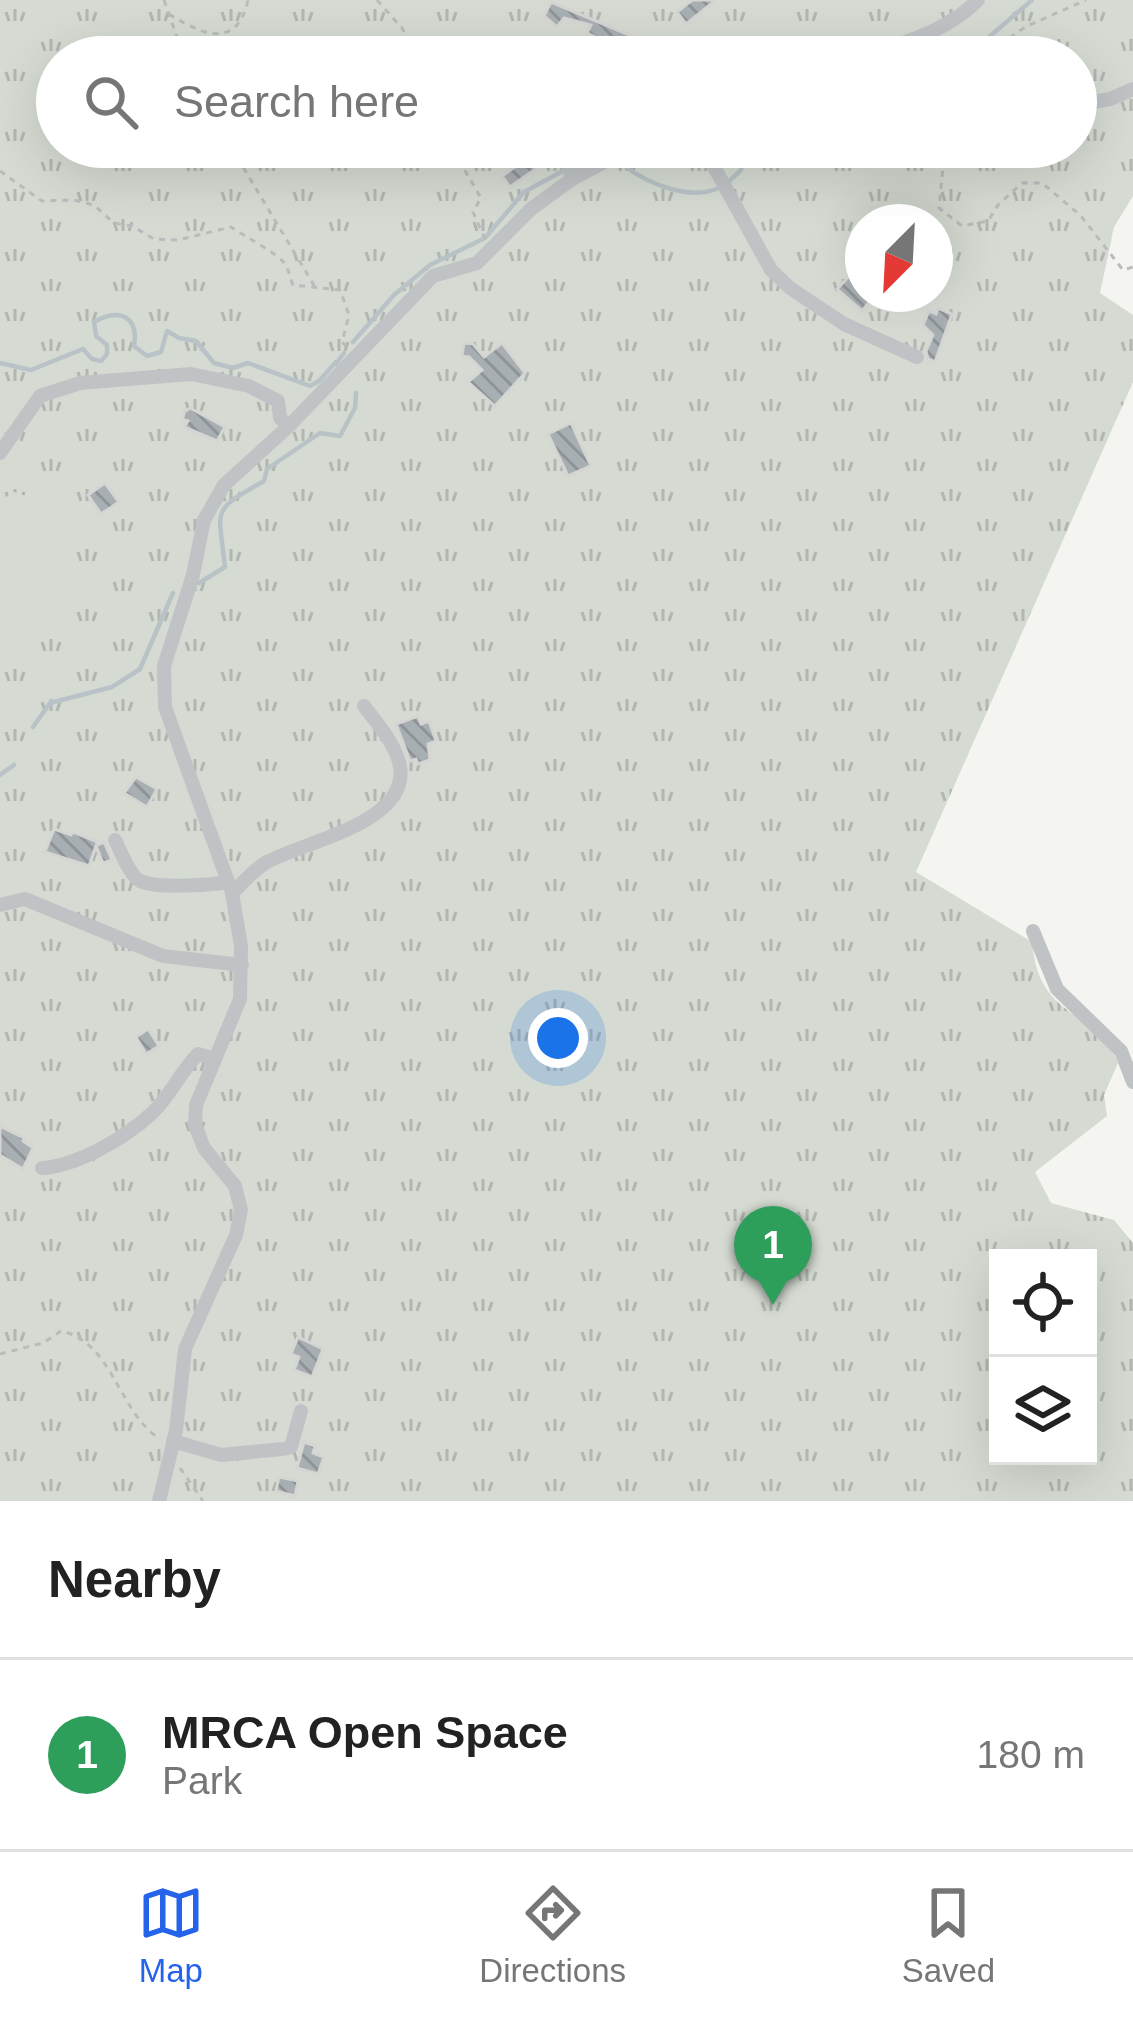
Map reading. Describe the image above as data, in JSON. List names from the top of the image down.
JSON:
{
  "north": "bottom left",
  "page": {
    "search": "Search here",
    "pins": "1",
    "heading": "Nearby",
    "list": [
      {
        "mark": "1",
        "name": "MRCA Open Space",
        "note": "Park",
        "value": "180 m"
      }
    ],
    "nav": ["Map", "Directions", "Saved"]
  }
}
